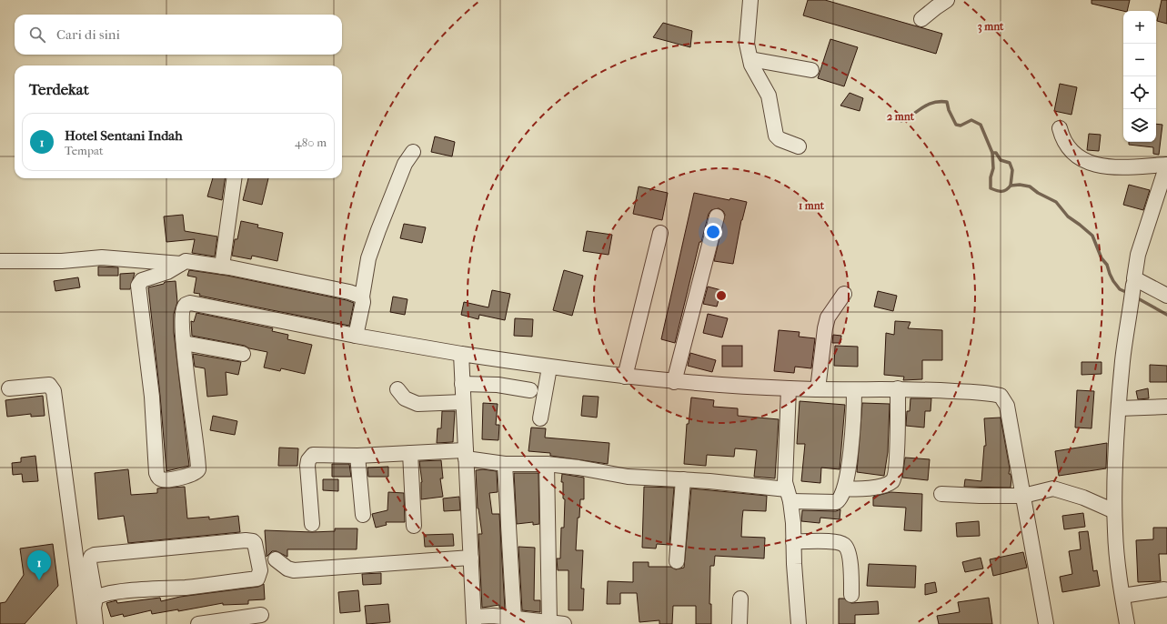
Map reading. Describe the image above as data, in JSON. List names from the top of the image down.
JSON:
{
  "page": {
    "map_buttons": ["+", "−"],
    "search": "Cari di sini",
    "heading": "Terdekat",
    "list": [
      {
        "mark": "1",
        "name": "Hotel Sentani Indah",
        "note": "Tempat",
        "value": "480 m"
      }
    ],
    "pins": "1"
  },
  "rings": ["3 mnt", "2 mnt", "1 mnt"]
}
